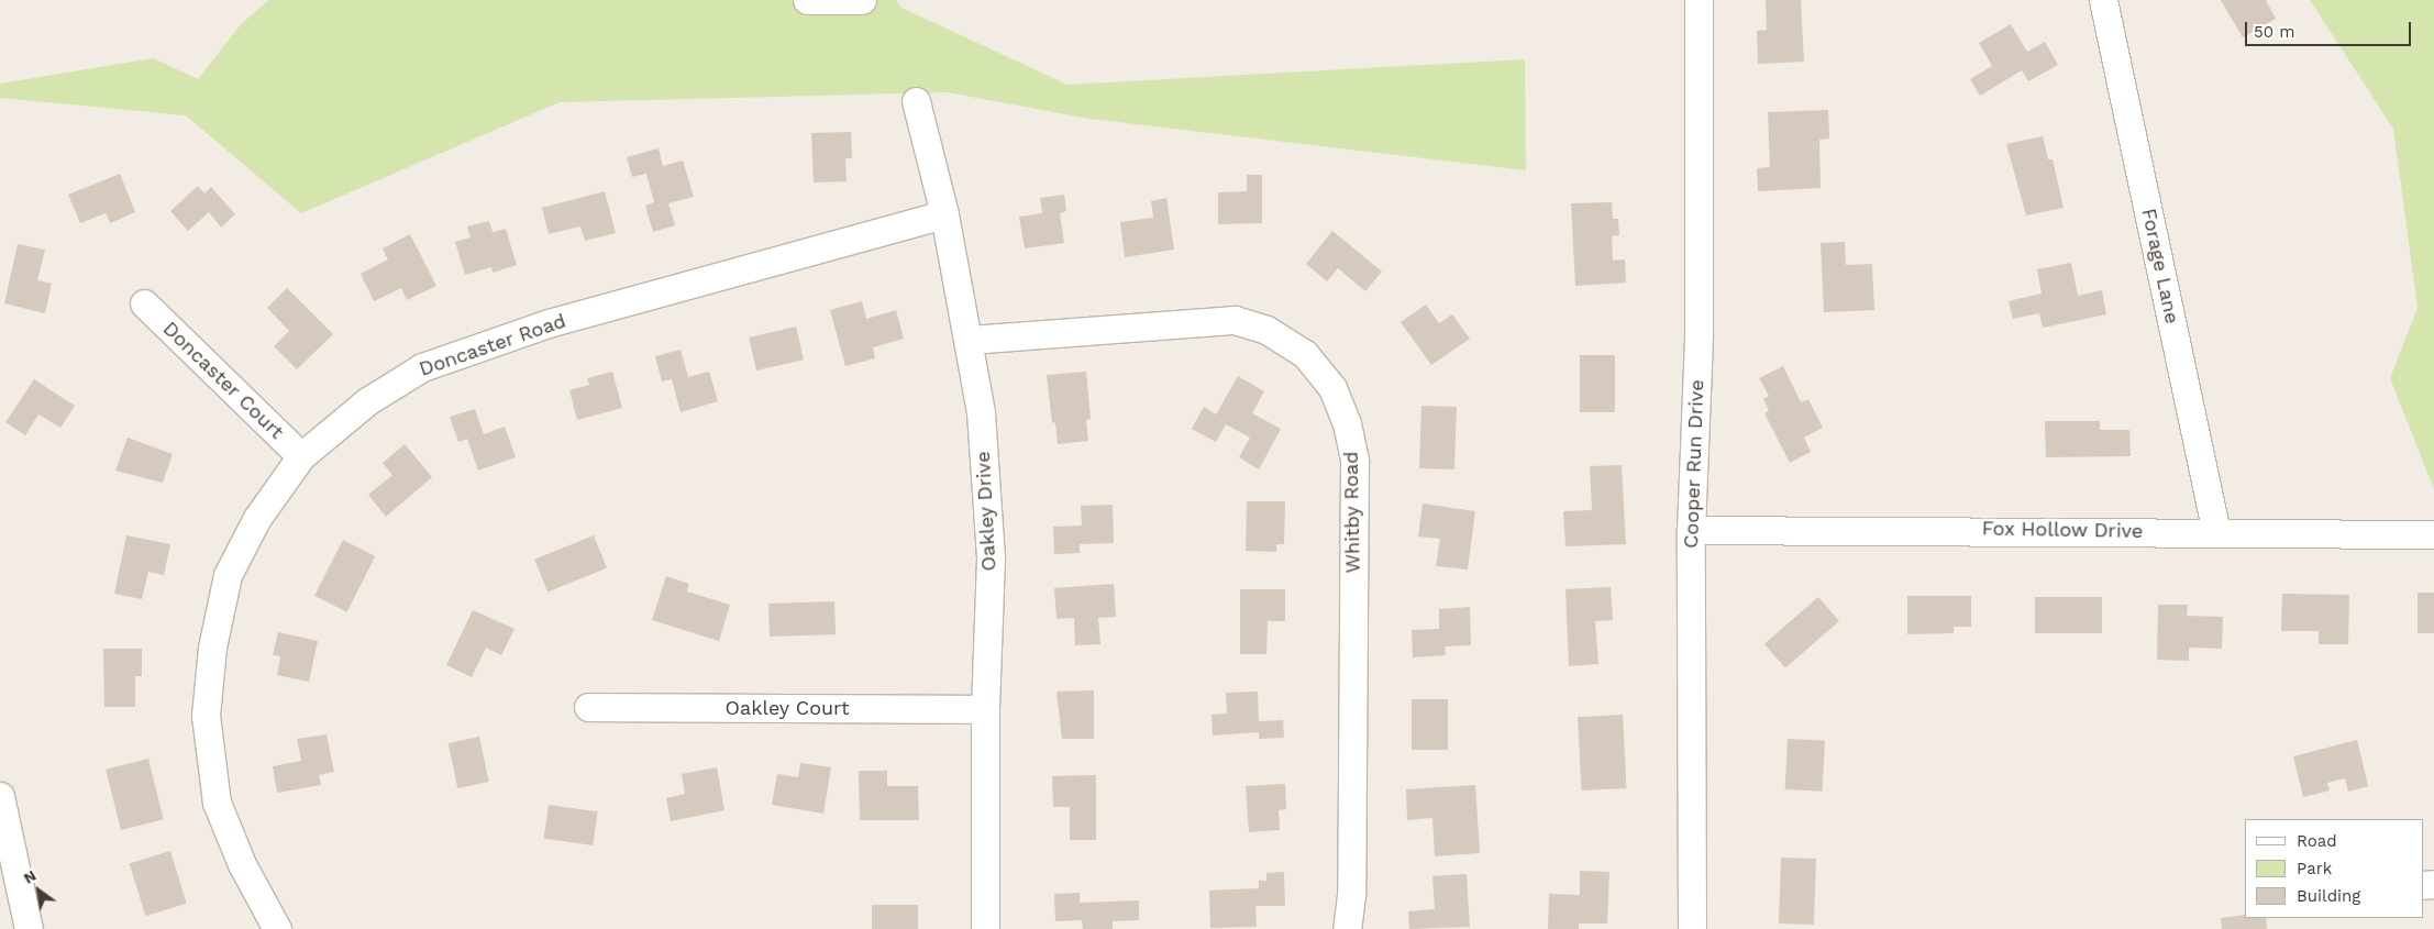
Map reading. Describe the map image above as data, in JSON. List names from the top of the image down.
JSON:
{
  "streets": {
    "street": [
      "Forage Lane",
      "Doncaster Road",
      "Doncaster Court",
      "Cooper Run Drive",
      "Oakley Drive",
      "Whitby Road",
      "Fox Hollow Drive",
      "Oakley Court"
    ]
  },
  "crossings": [
    ["Forage Lane", "Fox Hollow Drive"],
    ["Doncaster Road", "Doncaster Court"],
    ["Doncaster Road", "Oakley Drive"],
    ["Cooper Run Drive", "Fox Hollow Drive"],
    ["Oakley Drive", "Whitby Road"],
    ["Oakley Drive", "Oakley Court"]
  ],
  "legend": ["Road", "Park", "Building"],
  "scale_bar": "50 m",
  "north": "top left"
}
